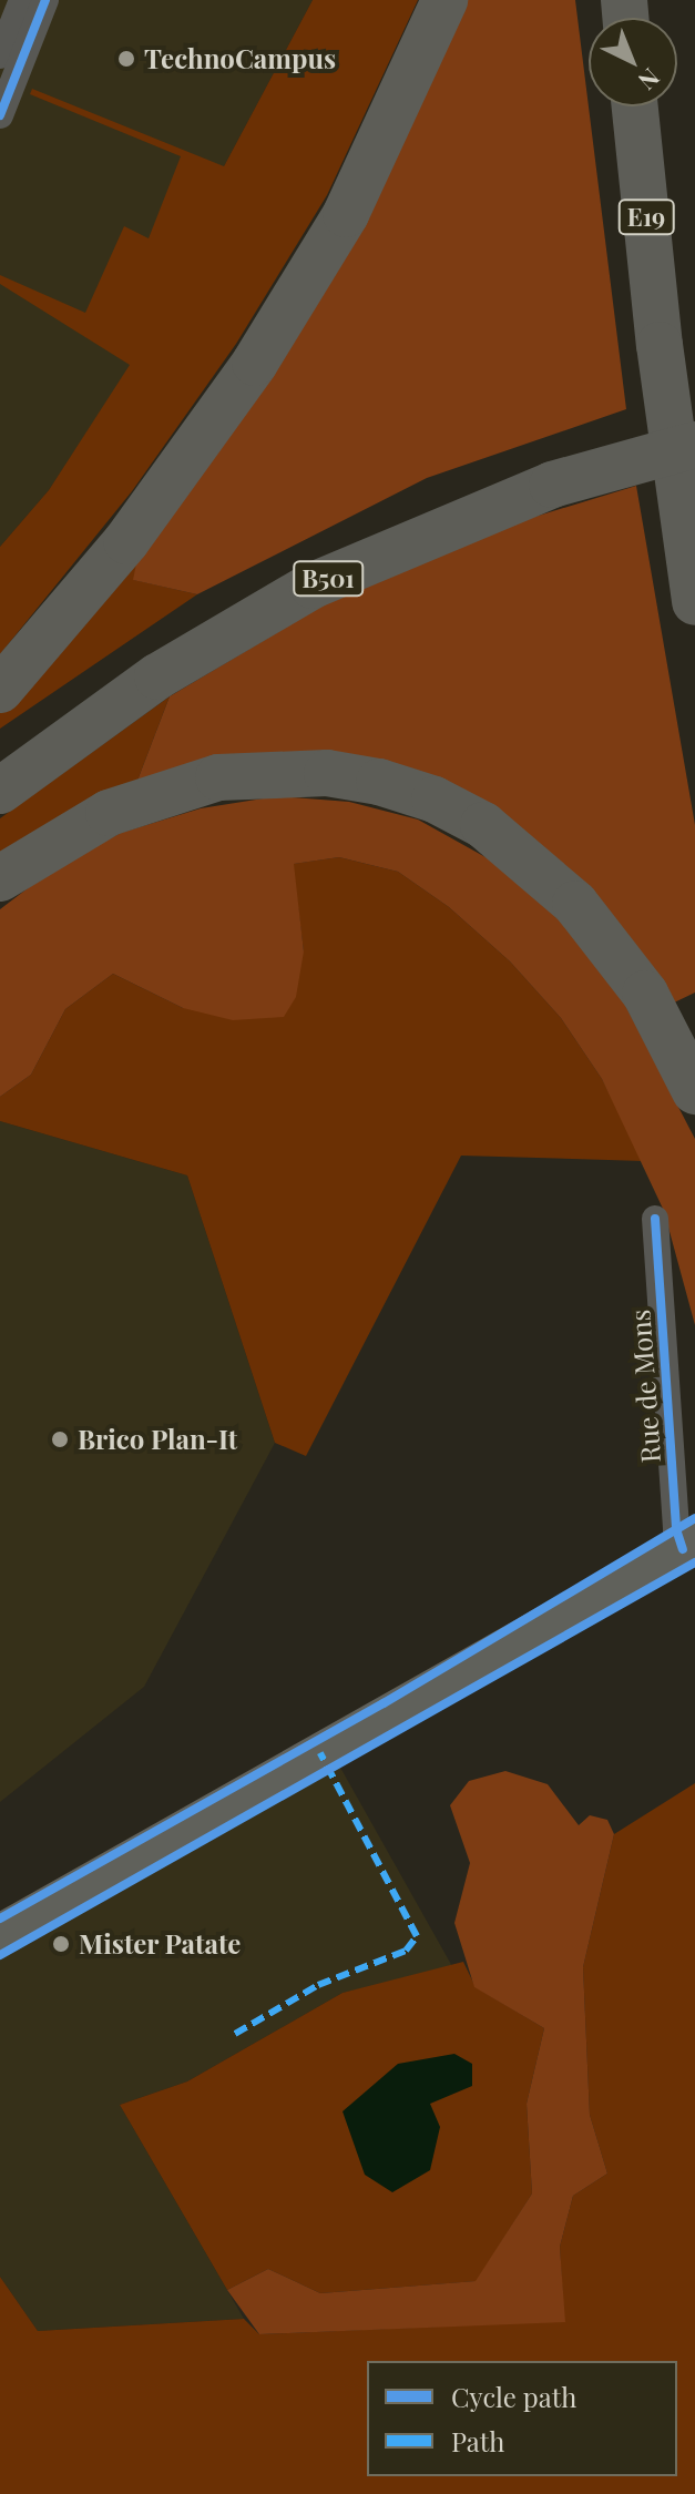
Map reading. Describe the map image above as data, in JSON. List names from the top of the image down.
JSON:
{
  "streets": {
    "highway": ["E19", "B501"],
    "main road": ["Rue de Mons"]
  },
  "places": ["TechnoCampus", "Brico Plan-It", "Mister Patate"],
  "legend": ["Cycle path", "Path"],
  "north": "bottom right"
}
